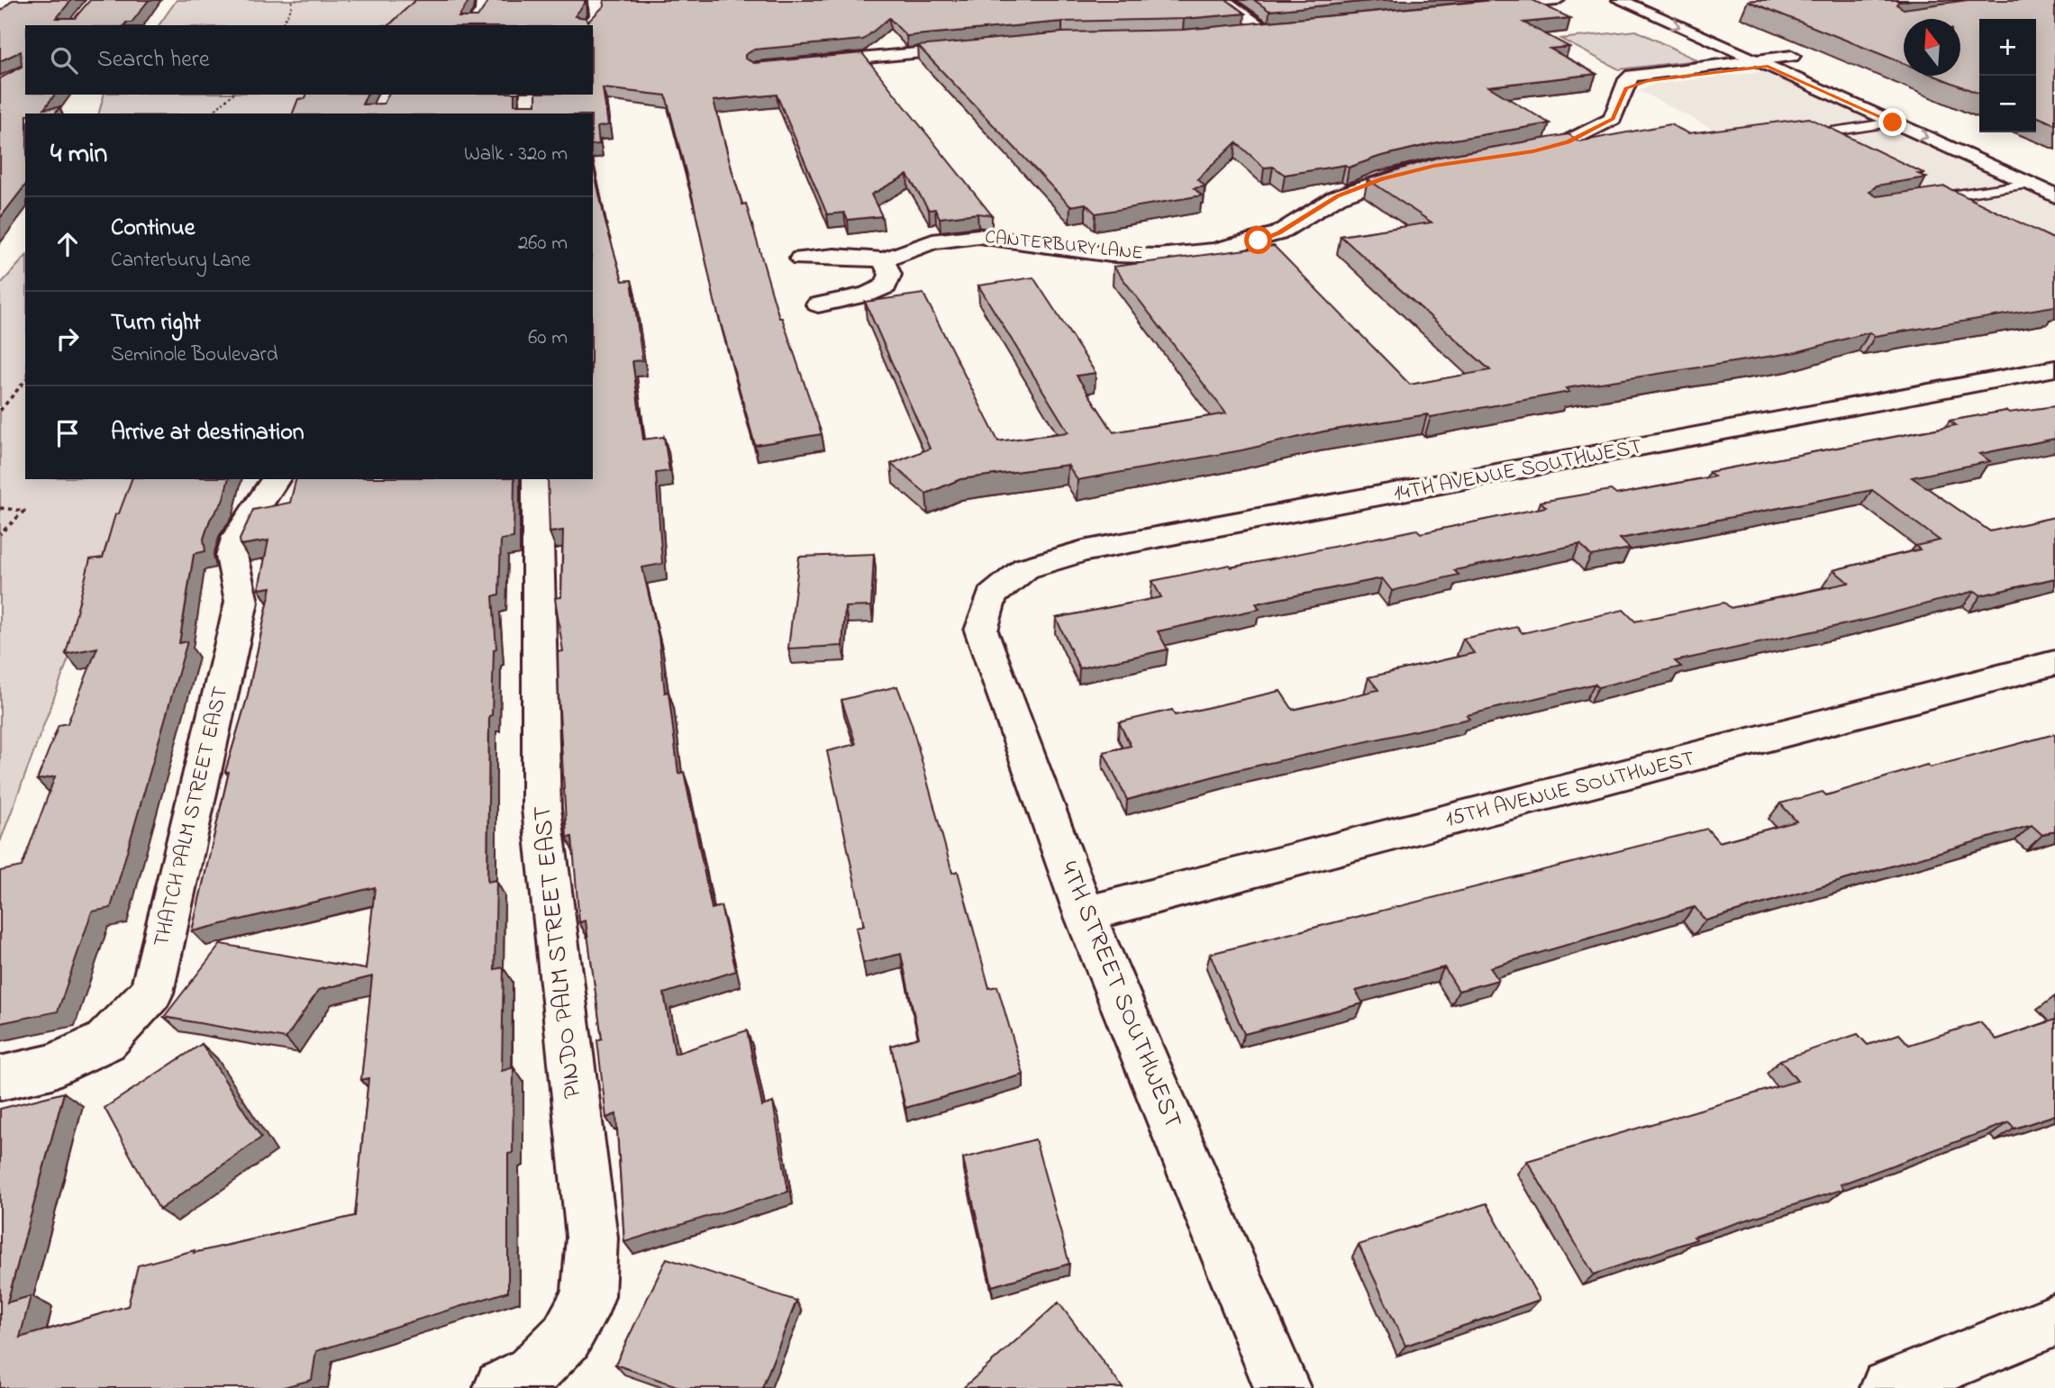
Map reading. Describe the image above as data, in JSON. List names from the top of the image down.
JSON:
{
  "streets": {
    "street": [
      "CANTERBURY LANE",
      "14TH AVENUE SOUTHWEST",
      "15TH AVENUE SOUTHWEST",
      "THATCH PALM STREET EAST",
      "PINDO PALM STREET EAST",
      "4TH STREET SOUTHWEST"
    ]
  },
  "crossings": [
    ["14TH AVENUE SOUTHWEST", "4TH STREET SOUTHWEST"],
    ["15TH AVENUE SOUTHWEST", "4TH STREET SOUTHWEST"]
  ],
  "north": "top",
  "page": {
    "map_buttons": ["+", "−"],
    "search": "Search here",
    "heading": ["4 min", "Walk · 320 m"],
    "list": [
      ["Continue", "Canterbury Lane", "260 m"],
      ["Turn right", "Seminole Boulevard", "60 m"],
      "Arrive at destination"
    ]
  }
}
